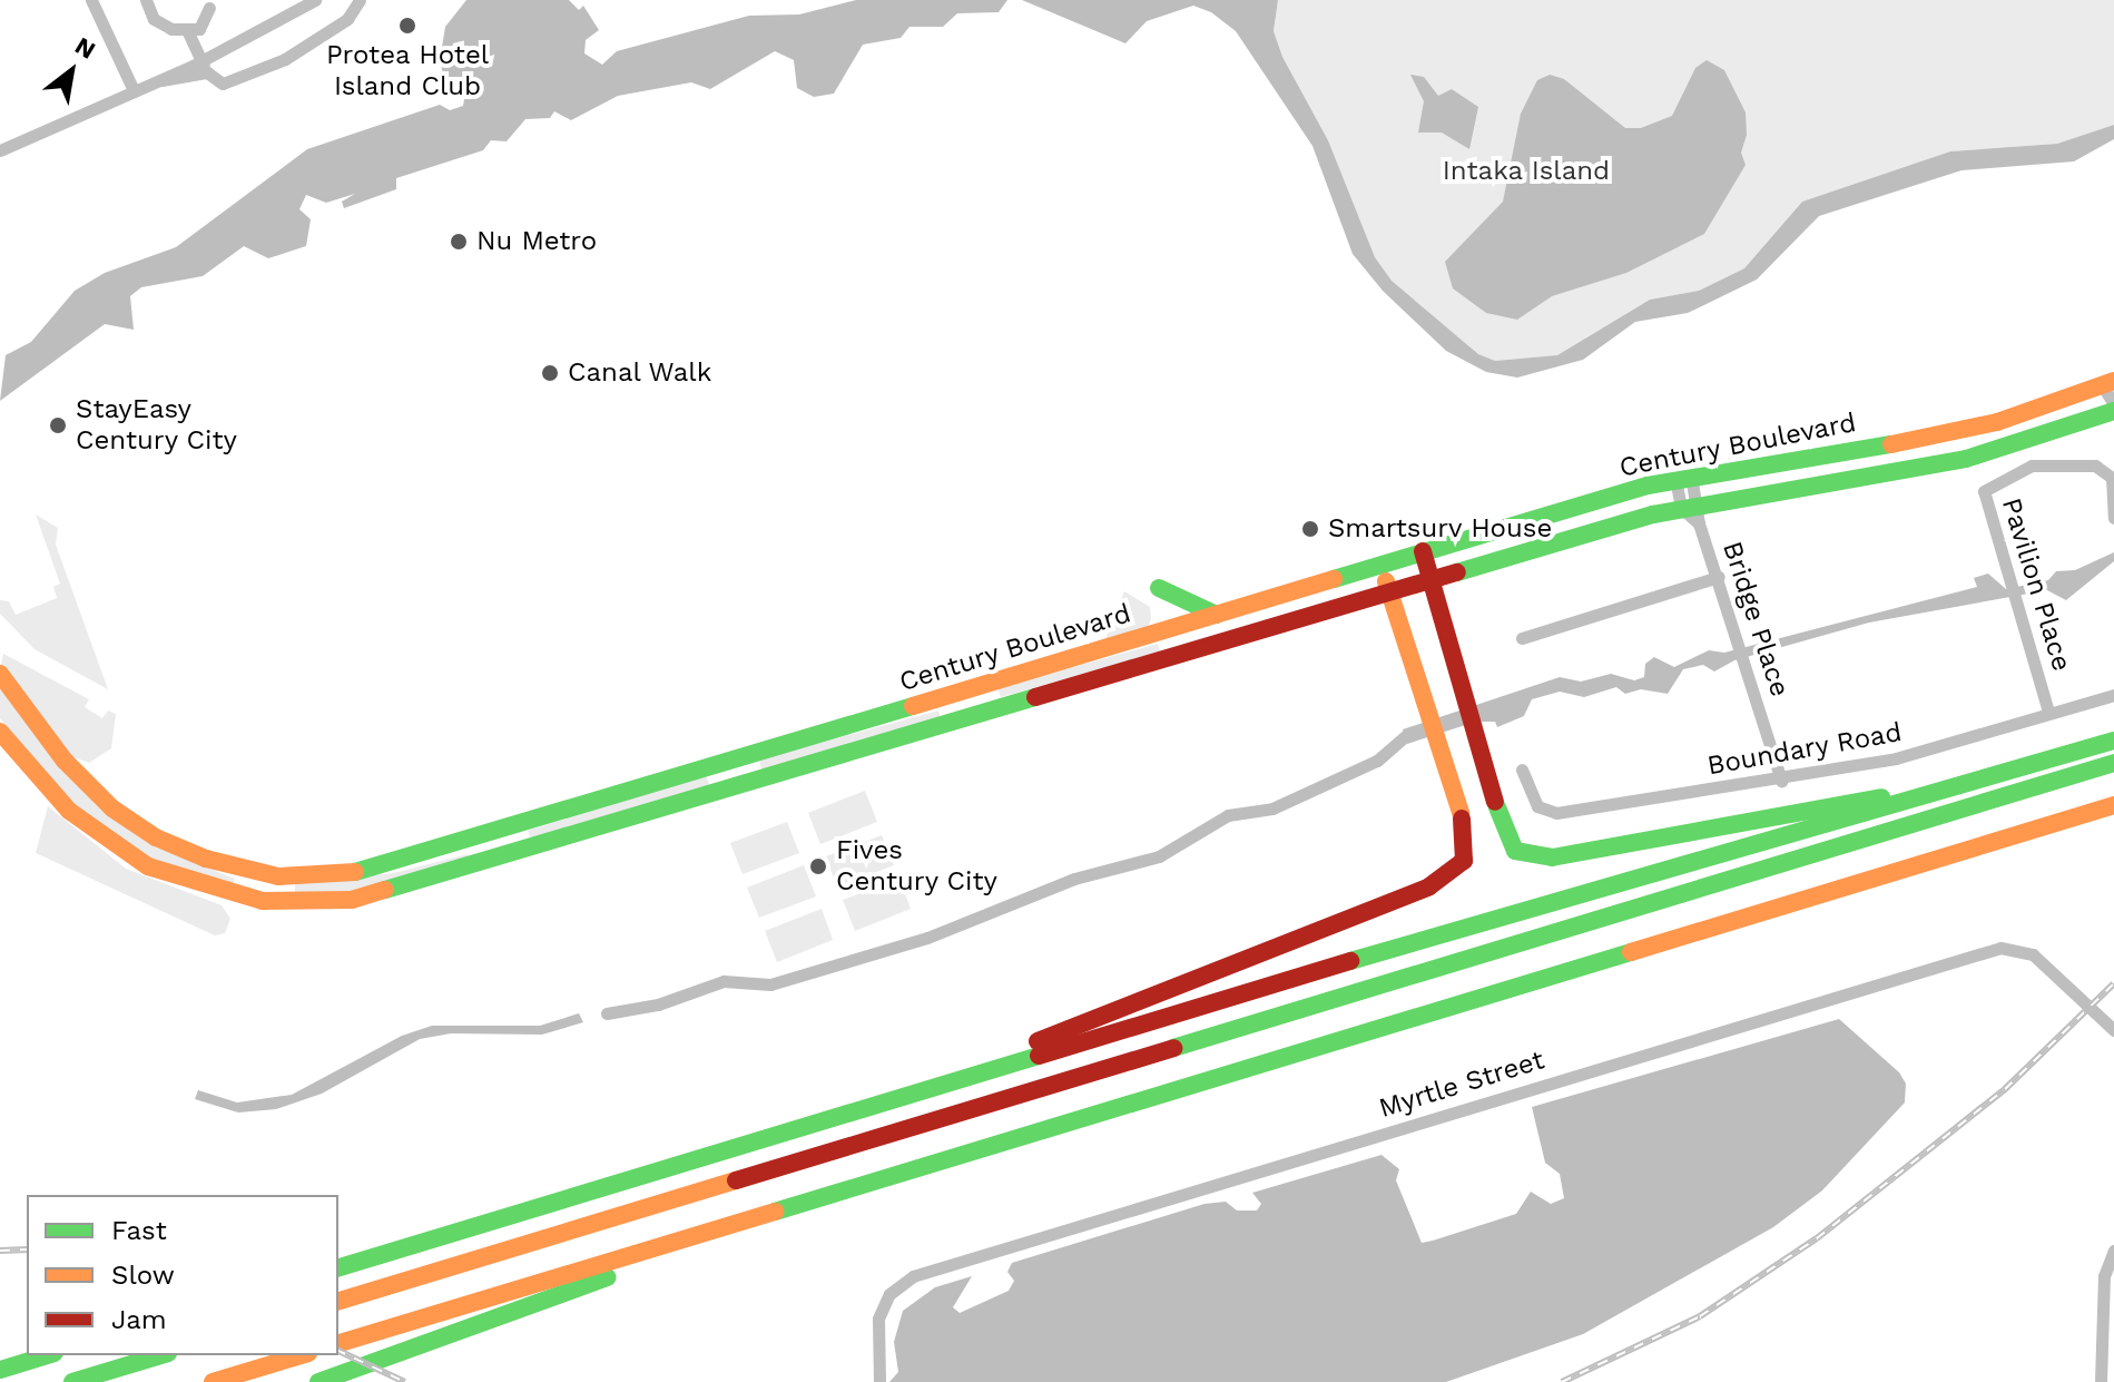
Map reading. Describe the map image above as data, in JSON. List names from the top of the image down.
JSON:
{
  "streets": {
    "main road": ["Century Boulevard"],
    "street": [
      "Pavilion Place",
      "Bridge Place",
      "Boundary Road",
      "Myrtle Street"
    ]
  },
  "crossings": [
    ["Century Boulevard", "Bridge Place"],
    ["Pavilion Place", "Boundary Road"],
    ["Bridge Place", "Boundary Road"]
  ],
  "parks": ["Intaka Island"],
  "places": [
    "Protea Hotel Island Club",
    "Nu Metro",
    "Canal Walk",
    "StayEasy Century City",
    "Smartsurv House",
    "Fives Century City"
  ],
  "legend": ["Fast", "Slow", "Jam"],
  "north": "top right"
}
